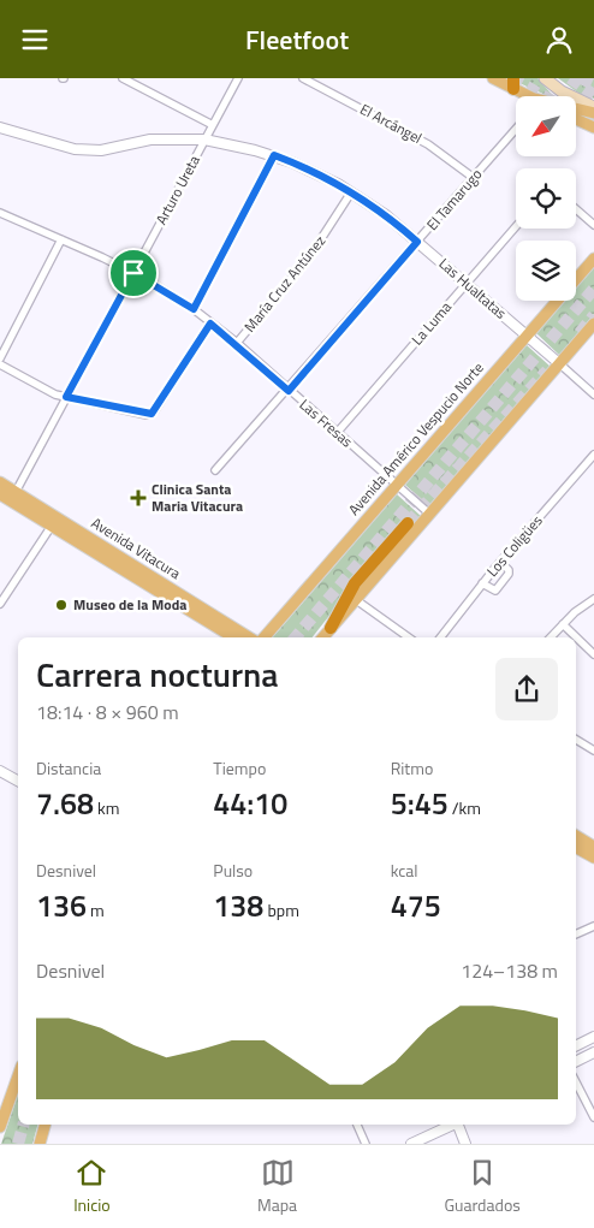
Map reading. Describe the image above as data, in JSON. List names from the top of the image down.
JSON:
{
  "streets": {
    "main road": ["Avenida Américo Vespucio Norte", "Avenida Vitacura"],
    "street": [
      "El Arcángel",
      "Arturo Ureta",
      "El Tamarugo",
      "María Cruz Antúnez",
      "Las Hualtatas",
      "La Luma",
      "Las Fresas",
      "Los Coligües"
    ]
  },
  "crossings": [
    ["El Arcángel", "El Tamarugo"],
    ["Arturo Ureta", "Las Hualtatas"],
    ["Arturo Ureta", "Las Fresas"],
    ["Arturo Ureta", "Avenida Vitacura"],
    ["El Tamarugo", "Las Hualtatas"],
    ["El Tamarugo", "Las Fresas"],
    ["María Cruz Antúnez", "Las Hualtatas"],
    ["María Cruz Antúnez", "Las Fresas"],
    ["Las Hualtatas", "La Luma"],
    ["Las Hualtatas", "Avenida Américo Vespucio Norte"],
    ["La Luma", "Las Fresas"],
    ["Las Fresas", "Avenida Américo Vespucio Norte"]
  ],
  "places": {
    "health": ["Clinica Santa Maria Vitacura"],
    "other": ["Museo de la Moda"]
  },
  "north": "bottom left",
  "page": {
    "header": "Fleetfoot",
    "heading": ["Carrera nocturna", "18:14 · 8 × 960 m"],
    "stats": [
      ["Distancia", "7.68 km"],
      ["Tiempo", "44:10"],
      ["Ritmo", "5:45 /km"],
      ["Desnivel", "136 m"],
      ["Pulso", "138 bpm"],
      ["kcal", "475"]
    ],
    "chart": ["Desnivel", "124–138 m"],
    "tabs": ["Inicio", "Mapa", "Guardados"]
  }
}
